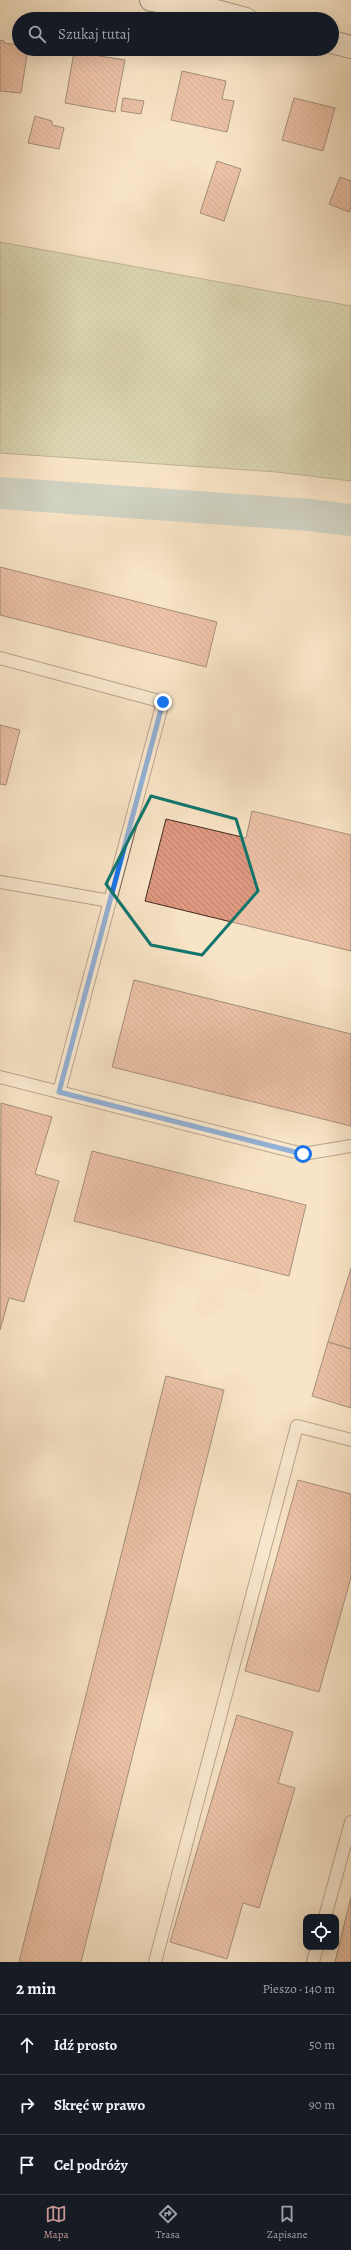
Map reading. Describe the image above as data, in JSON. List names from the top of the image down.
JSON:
{
  "page": {
    "search": "Szukaj tutaj",
    "heading": ["2 min", "Pieszo · 140 m"],
    "list": [
      ["Idź prosto", "50 m"],
      ["Skręć w prawo", "90 m"],
      "Cel podróży"
    ],
    "nav": ["Mapa", "Trasa", "Zapisane"]
  }
}
